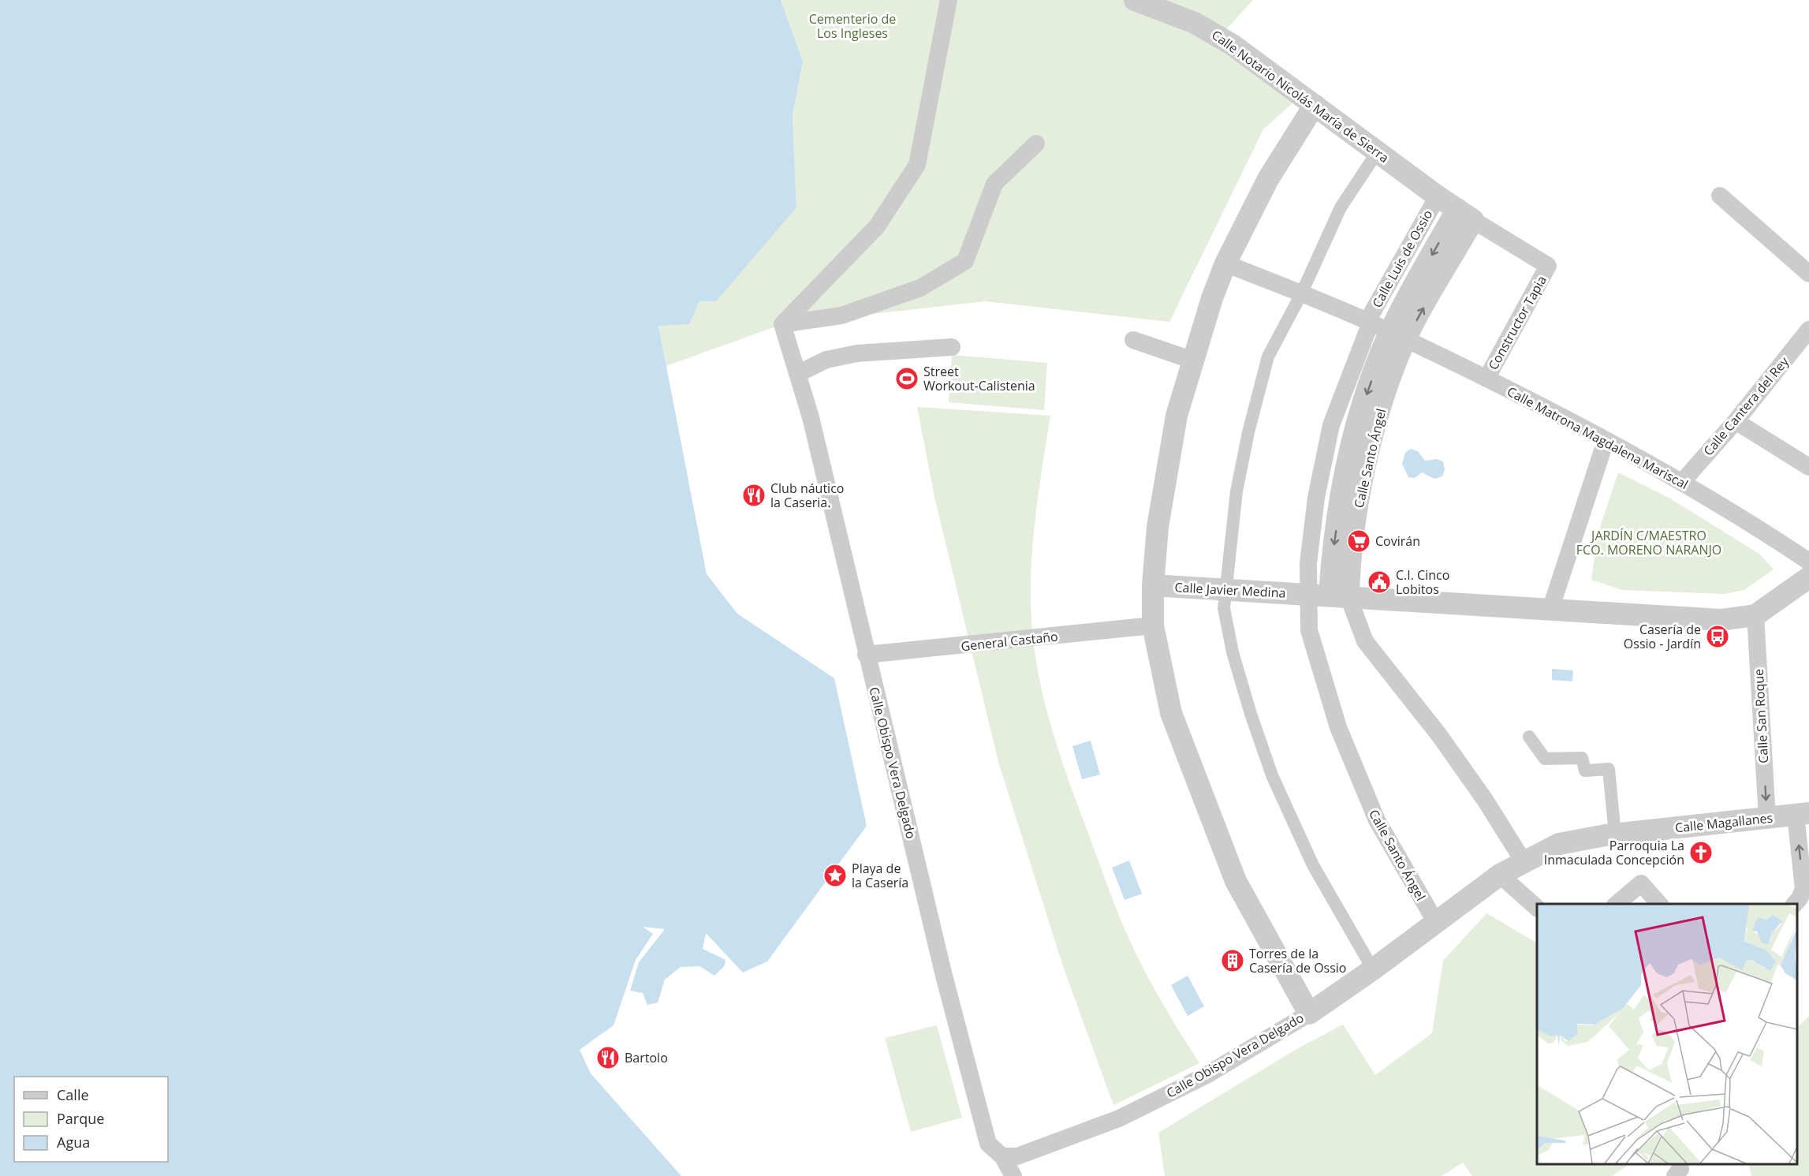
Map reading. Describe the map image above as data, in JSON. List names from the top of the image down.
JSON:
{
  "streets": {
    "street": [
      "Calle Notario Nicolás María de Sierra",
      "Calle Luis de Ossio",
      "Constructor Tapia",
      "Calle Cantera del Rey",
      "Calle Matrona Magdalena Mariscal",
      "Calle Santo Ángel",
      "Calle Javier Medina",
      "General Castaño",
      "Calle San Roque",
      "Calle Obispo Vera Delgado",
      "Calle Magallanes"
    ]
  },
  "crossings": [
    ["Calle Notario Nicolás María de Sierra", "Calle Luis de Ossio"],
    ["Calle Notario Nicolás María de Sierra", "Constructor Tapia"],
    ["Calle Notario Nicolás María de Sierra", "Calle Santo Ángel"],
    ["Calle Luis de Ossio", "Calle Matrona Magdalena Mariscal"],
    ["Calle Luis de Ossio", "Calle Santo Ángel"],
    ["Constructor Tapia", "Calle Matrona Magdalena Mariscal"],
    ["Constructor Tapia", "Calle Santo Ángel"],
    ["Calle Cantera del Rey", "Calle Matrona Magdalena Mariscal"],
    ["Calle Matrona Magdalena Mariscal", "Calle Santo Ángel"],
    ["Calle Santo Ángel", "Calle Javier Medina"],
    ["Calle Santo Ángel", "Calle Obispo Vera Delgado"],
    ["Calle Santo Ángel", "Calle Magallanes"],
    ["Calle Javier Medina", "Calle San Roque"],
    ["General Castaño", "Calle Obispo Vera Delgado"],
    ["Calle San Roque", "Calle Magallanes"],
    ["Calle Obispo Vera Delgado", "Calle Magallanes"]
  ],
  "one_way": ["Calle San Roque"],
  "parks": ["Cementerio de Los Ingleses", "JARDÍN C/MAESTRO FCO. MORENO NARANJO"],
  "places": {
    "sports": ["Street Workout-Calistenia"],
    "restaurant": ["Club náutico la Caseria.", "Bartolo"],
    "supermarket": ["Covirán"],
    "public building": ["C.I. Cinco Lobitos"],
    "bus stop": ["Casería de Ossio - Jardín"],
    "church": ["Parroquia La Inmaculada Concepción"],
    "place": ["Playa de la Casería"],
    "building": ["Torres de la Casería de Ossio"]
  },
  "legend": ["Calle", "Parque", "Agua"]
}
